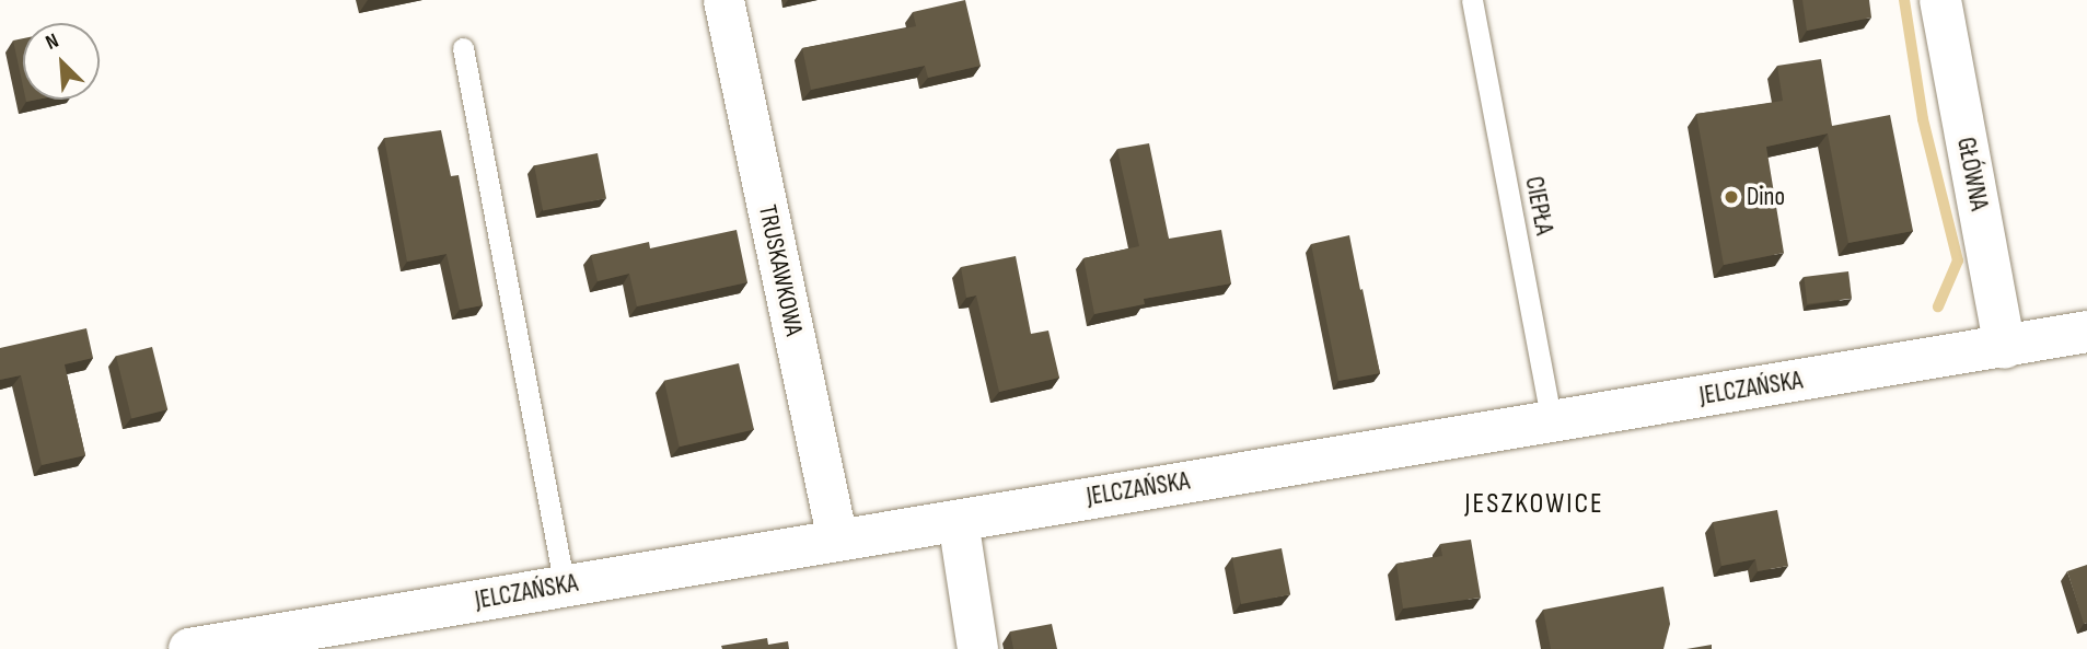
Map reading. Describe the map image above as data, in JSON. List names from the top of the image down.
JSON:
{
  "streets": {
    "main road": ["GŁÓWNA", "JELCZAŃSKA"],
    "street": ["TRUSKAWKOWA"],
    "lane": ["CIEPŁA"]
  },
  "crossings": [
    ["GŁÓWNA", "JELCZAŃSKA"],
    ["CIEPŁA", "JELCZAŃSKA"],
    ["TRUSKAWKOWA", "JELCZAŃSKA"]
  ],
  "districts": ["JESZKOWICE"],
  "places": ["Dino"],
  "north": "top left"
}
